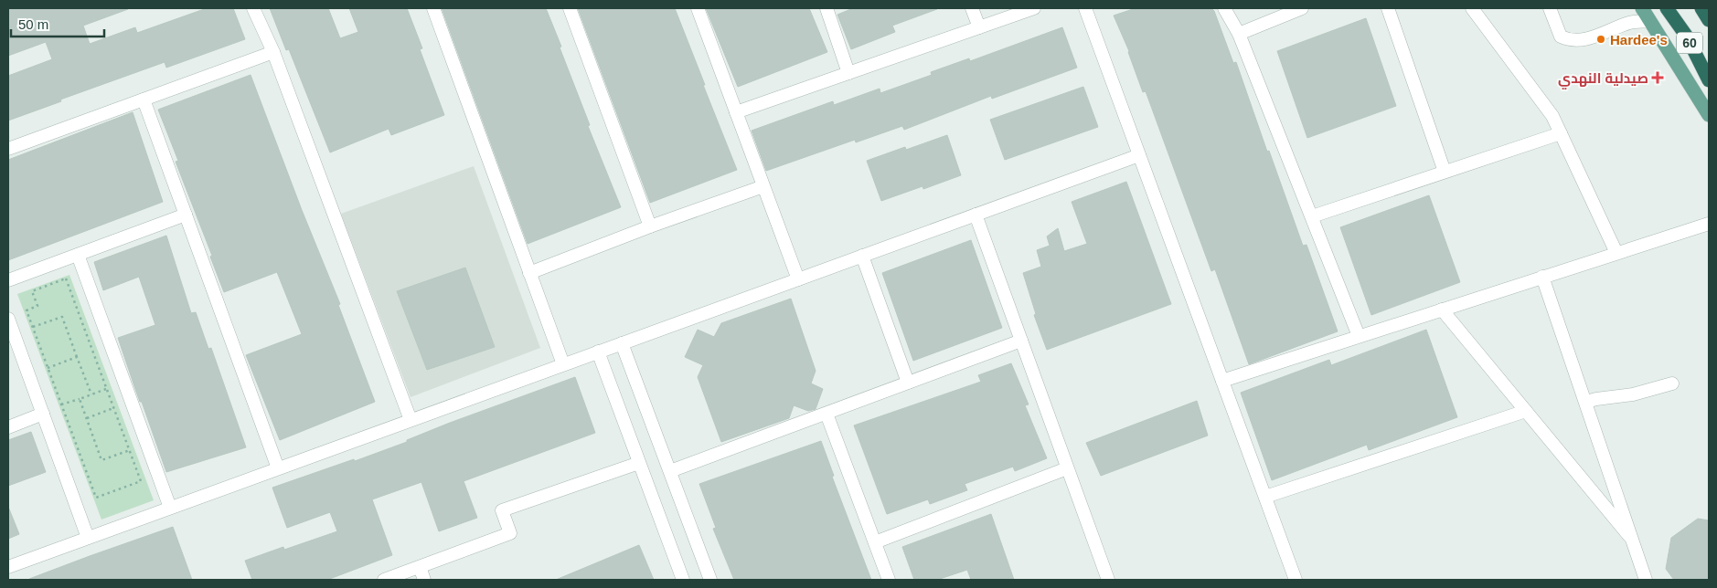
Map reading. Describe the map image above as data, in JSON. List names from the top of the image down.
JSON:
{
  "streets": {
    "highway": ["60"]
  },
  "places": {
    "other": ["Hardee's"],
    "health": ["صيدلية النهدي"]
  },
  "scale_bar": "50 m"
}
